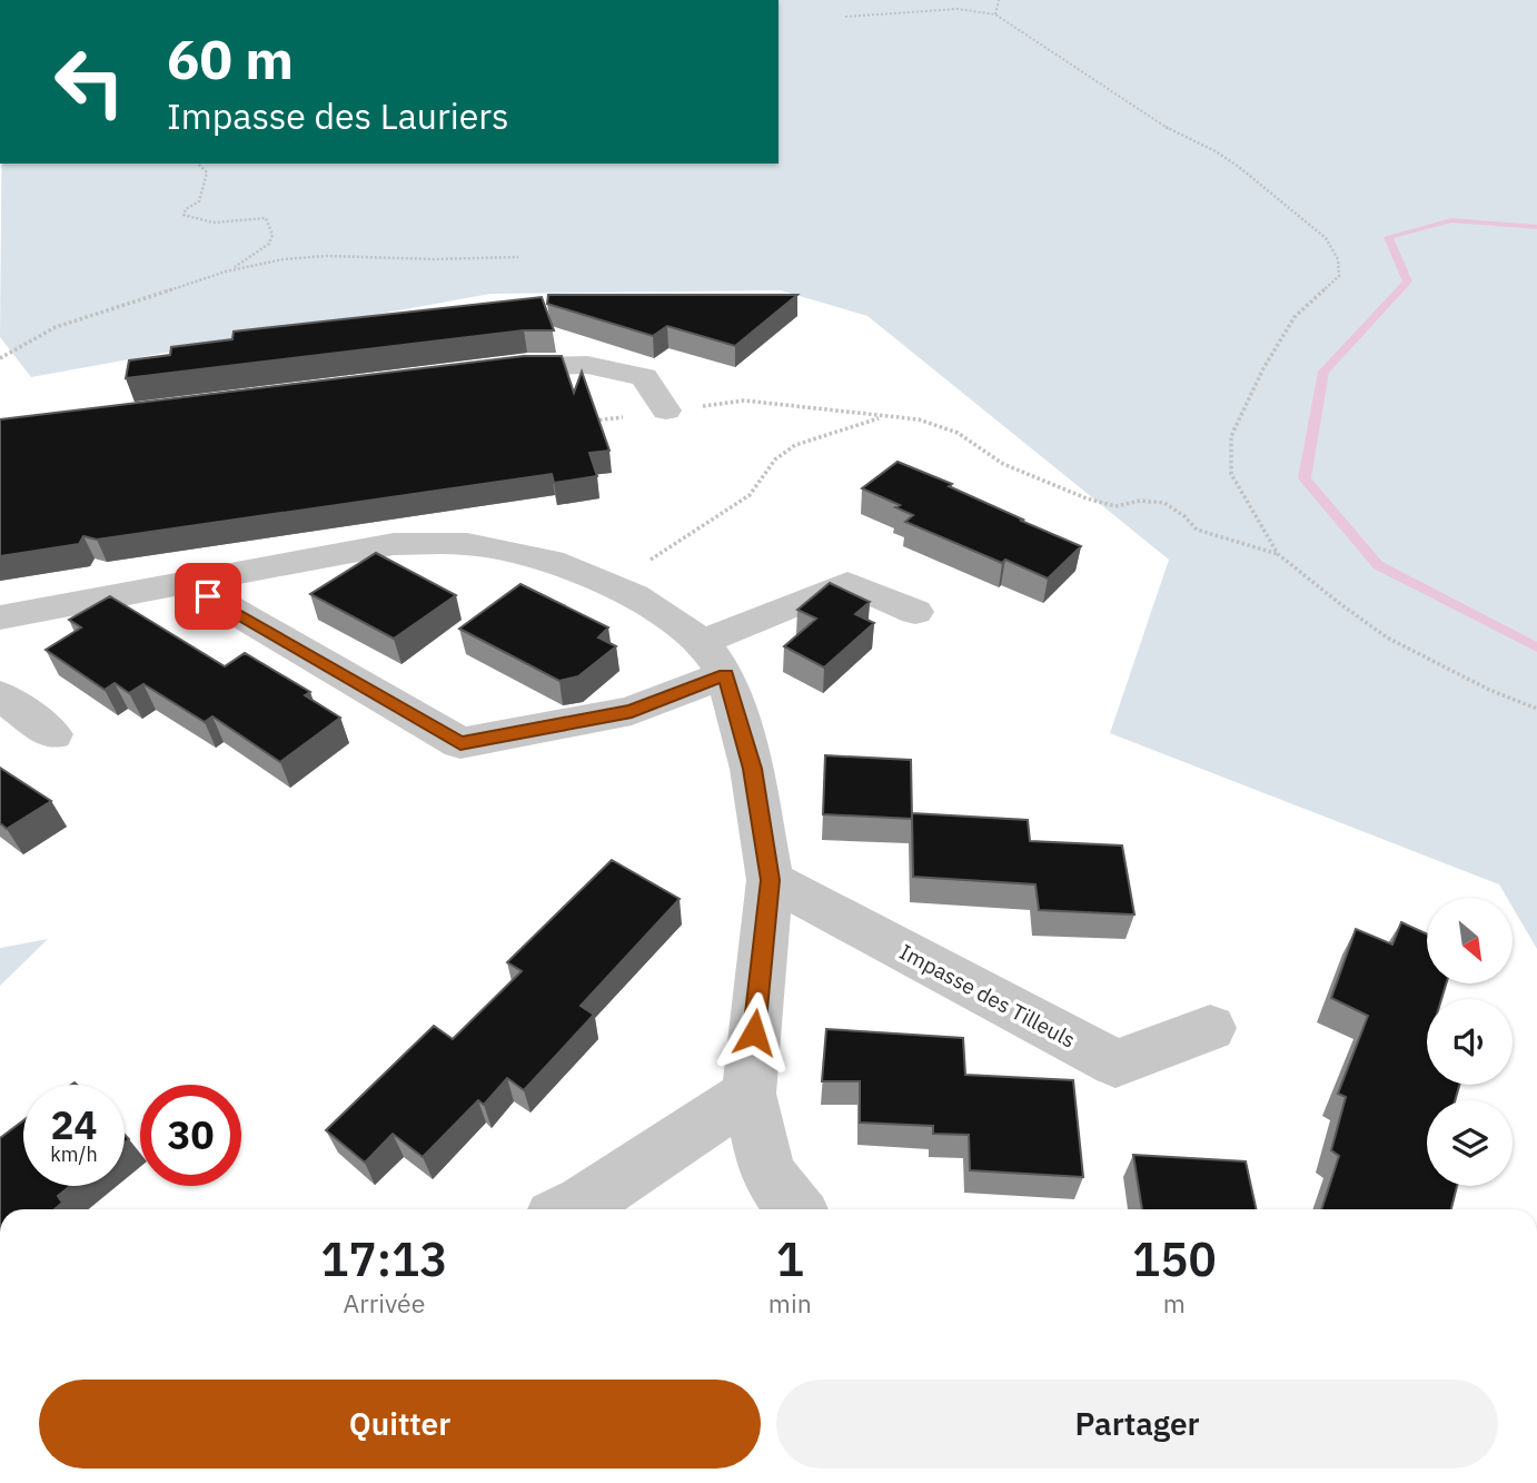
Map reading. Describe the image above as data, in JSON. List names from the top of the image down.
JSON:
{
  "streets": {
    "street": ["Impasse des Tilleuls"]
  },
  "north": "bottom right",
  "page": {
    "turn": ["60 m", "Impasse des Lauriers"],
    "speed": "24 km/h",
    "limit": "30",
    "eta": [
      "17:13",
      "Arrivée",
      "1",
      "min",
      "150",
      "m"
    ],
    "buttons": ["Quitter", "Partager"]
  }
}
